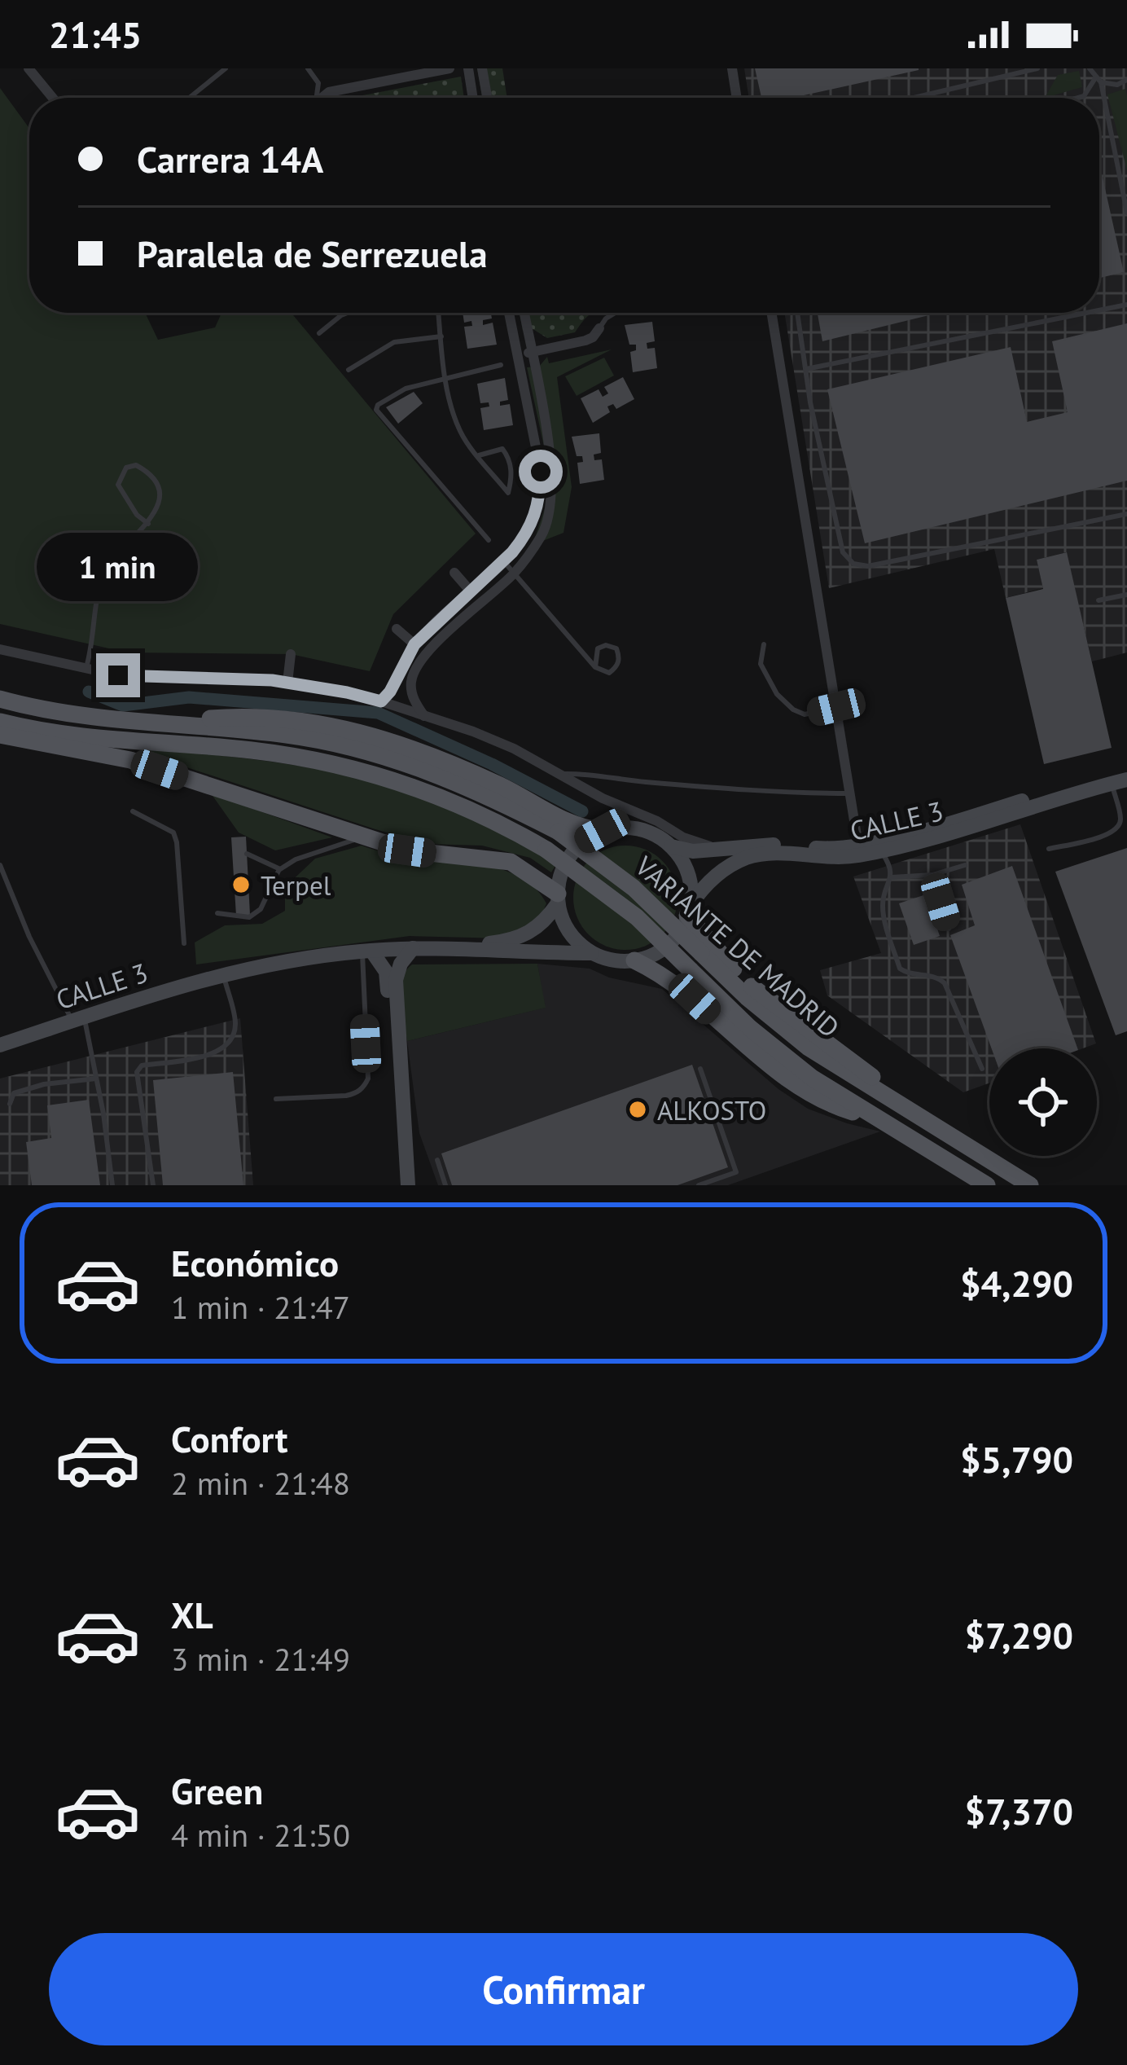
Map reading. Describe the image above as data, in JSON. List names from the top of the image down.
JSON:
{
  "streets": {
    "main road": ["CALLE 3", "VARIANTE DE MADRID"]
  },
  "places": ["Terpel", "ALKOSTO"],
  "page": {
    "status": "21:45",
    "banner": ["Carrera 14A", "Paralela de Serrezuela"],
    "bubble": "1 min",
    "list": [
      {
        "name": "Económico",
        "note": "1 min · 21:47",
        "value": "$4,290"
      },
      {
        "name": "Confort",
        "note": "2 min · 21:48",
        "value": "$5,790"
      },
      {
        "name": "XL",
        "note": "3 min · 21:49",
        "value": "$7,290"
      },
      {
        "name": "Green",
        "note": "4 min · 21:50",
        "value": "$7,370"
      }
    ],
    "buttons": "Confirmar"
  }
}
